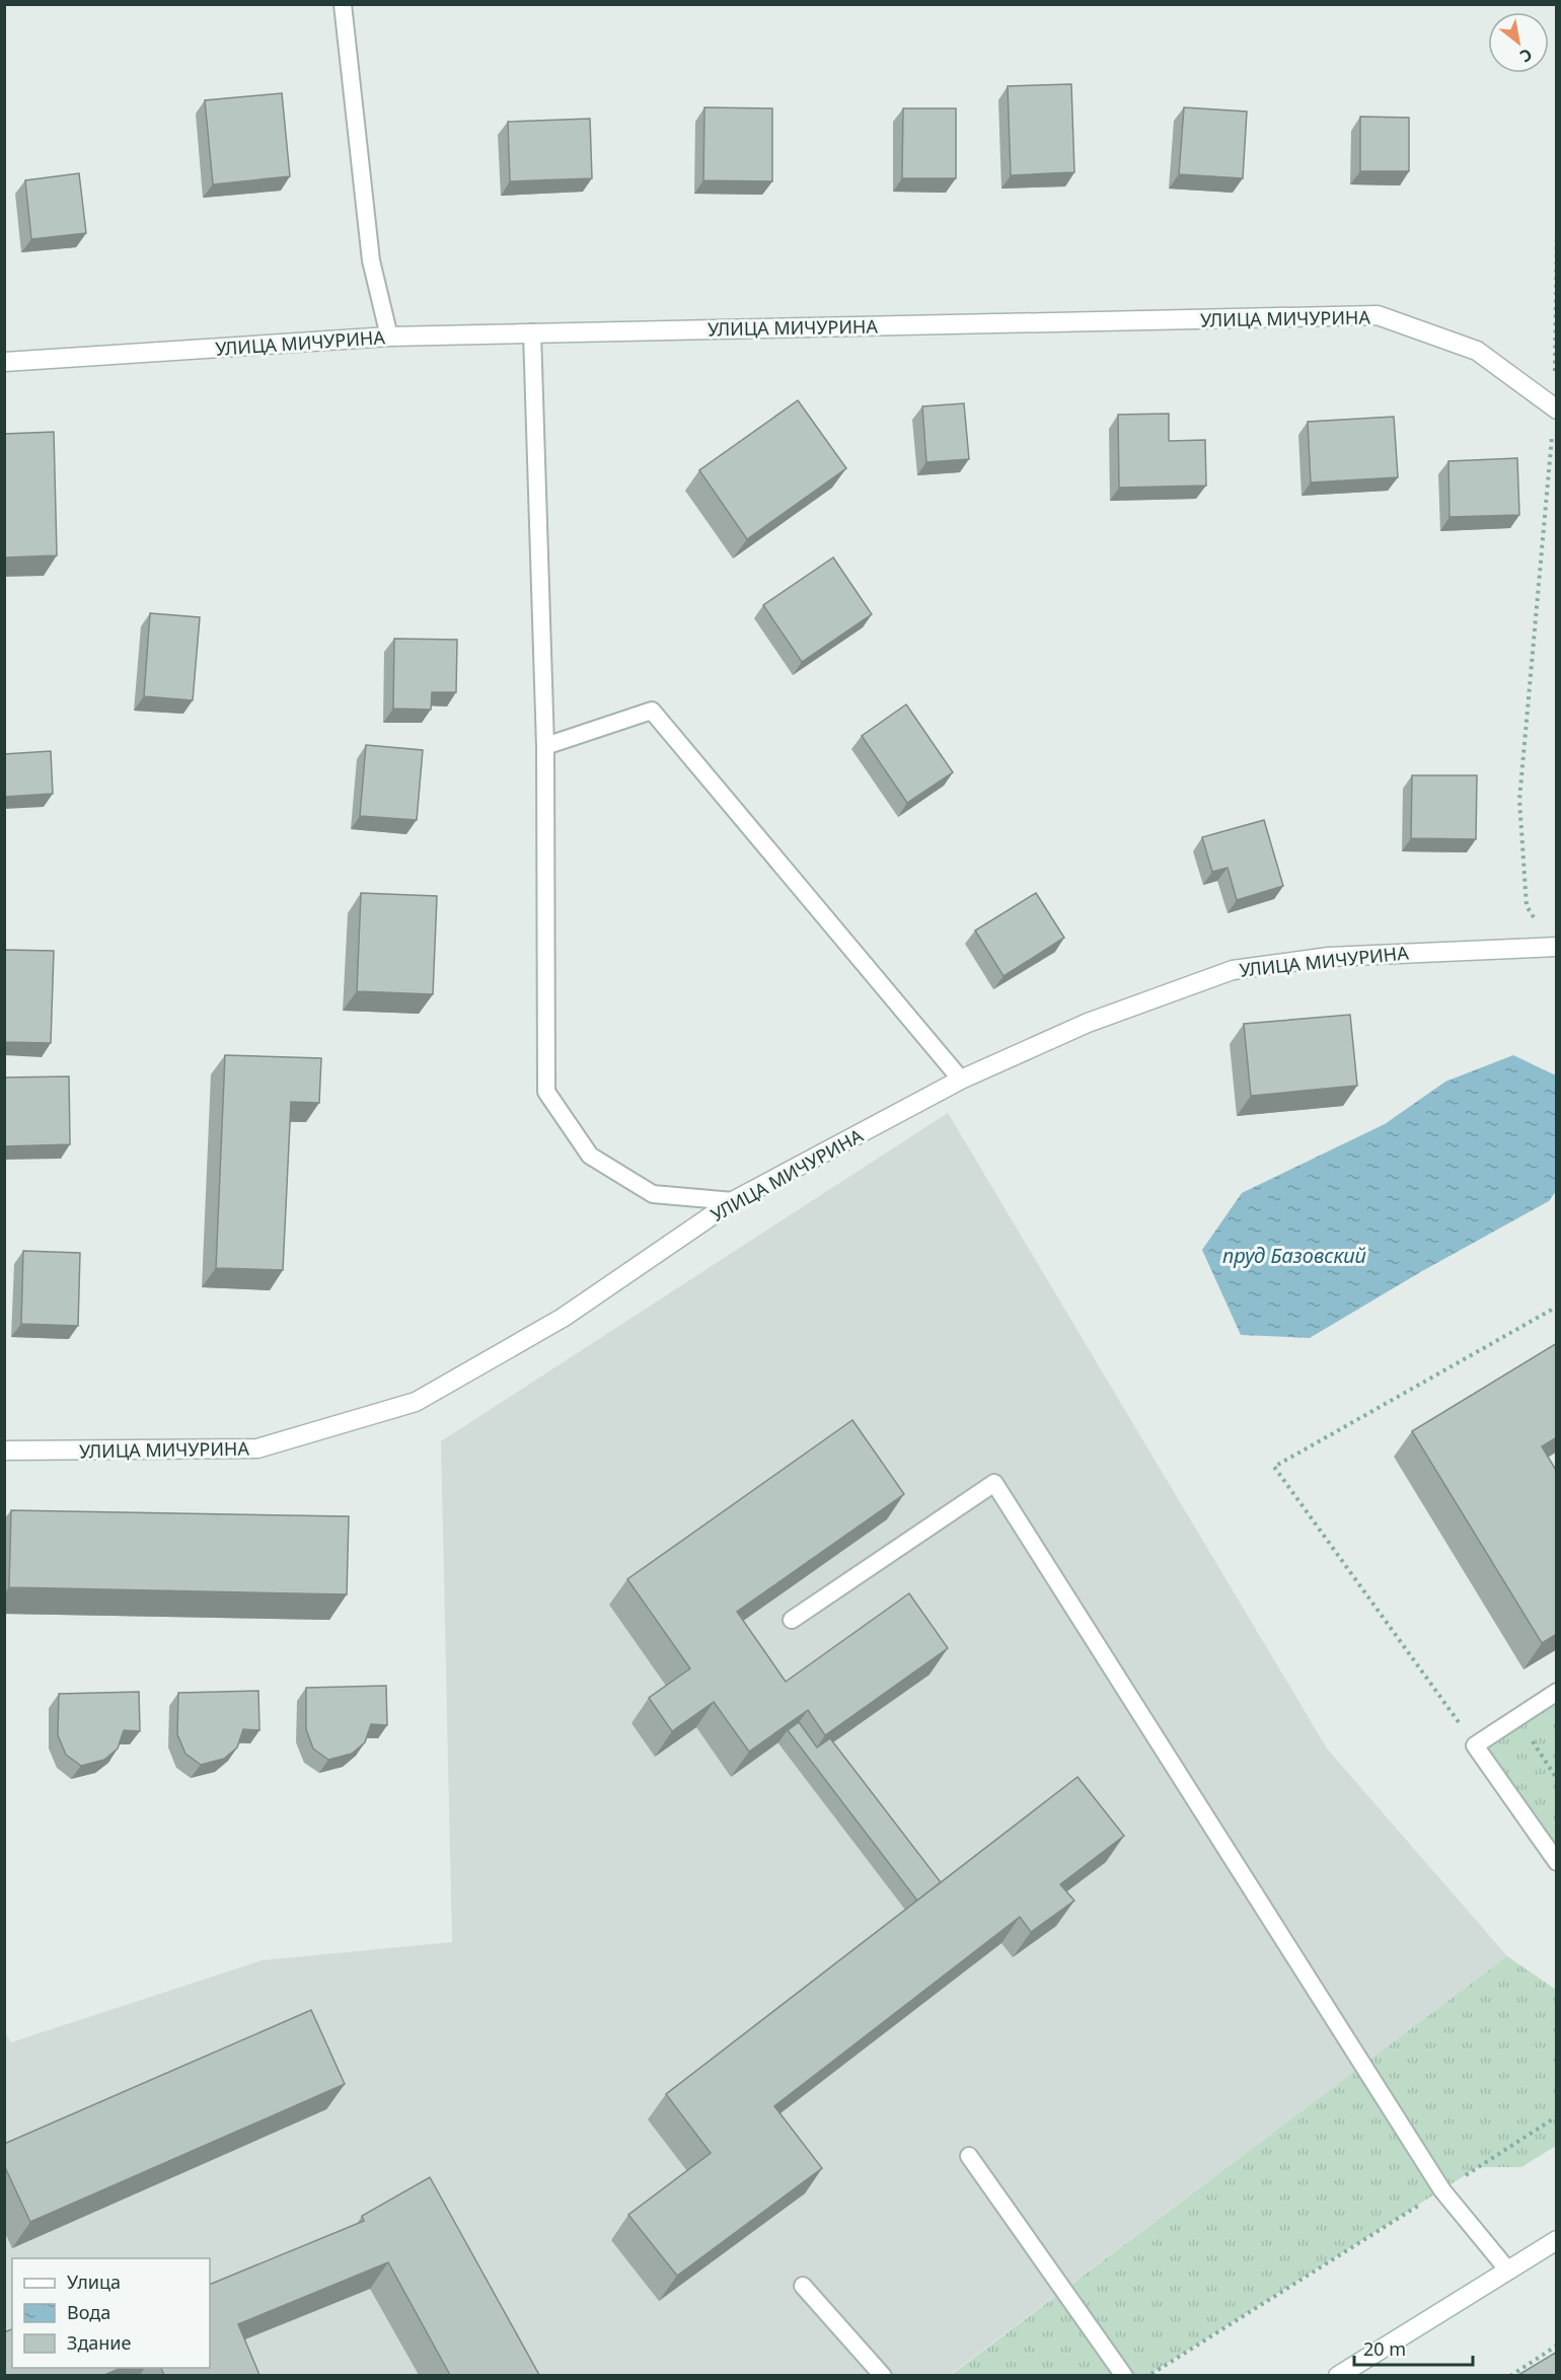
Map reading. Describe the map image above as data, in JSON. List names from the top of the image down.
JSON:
{
  "streets": {
    "street": ["УЛИЦА МИЧУРИНА"]
  },
  "water": ["пруд Базовский"],
  "legend": ["Улица", "Вода", "Здание"],
  "scale_bar": "20 m",
  "north": "bottom right"
}
